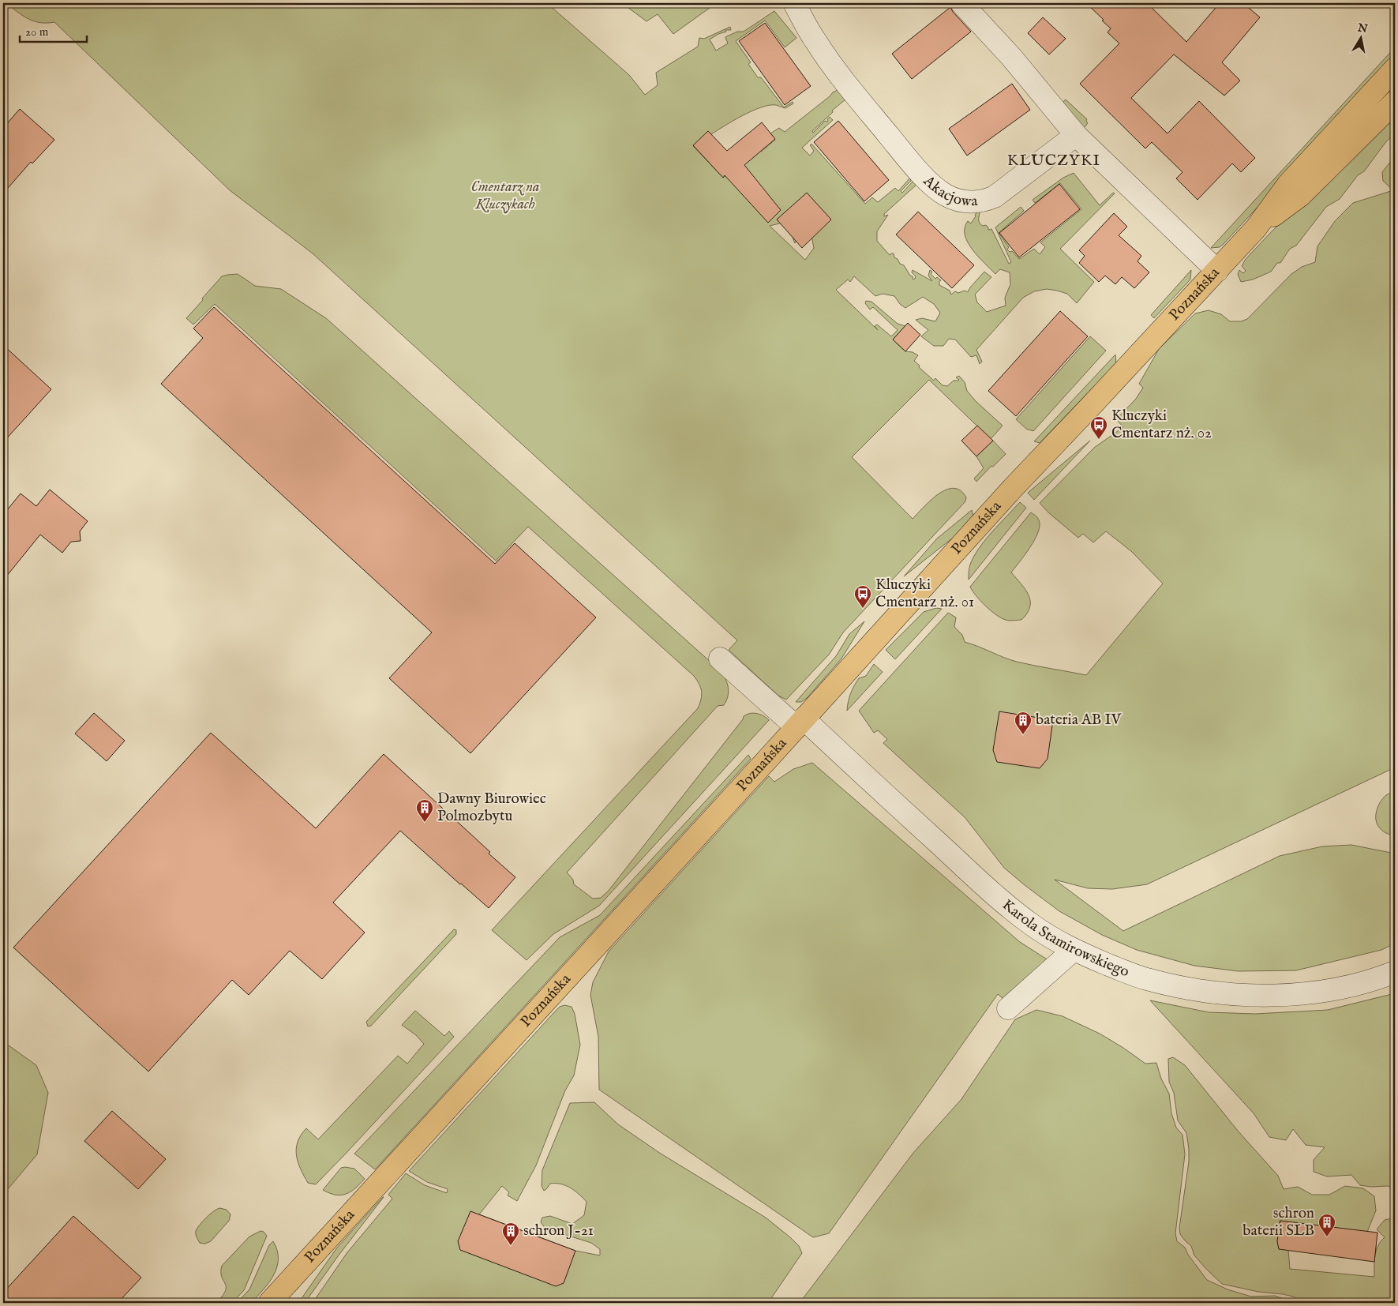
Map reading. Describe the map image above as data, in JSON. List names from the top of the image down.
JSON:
{
  "streets": {
    "main road": ["Poznańska"],
    "street": ["Akacjowa", "Karola Stamirowskiego"]
  },
  "crossings": [
    ["Poznańska", "Karola Stamirowskiego"]
  ],
  "districts": ["KLUCZYKI"],
  "parks": ["Cmentarz na Kluczykach"],
  "places": {
    "bus stop": ["Kluczyki Cmentarz nż. 02", "Kluczyki Cmentarz nż. 01"],
    "building": [
      "bateria AB IV",
      "Dawny Biurowiec Polmozbytu",
      "schron baterii SLB",
      "schron J-21"
    ]
  },
  "scale_bar": "20 m",
  "north": "top"
}
